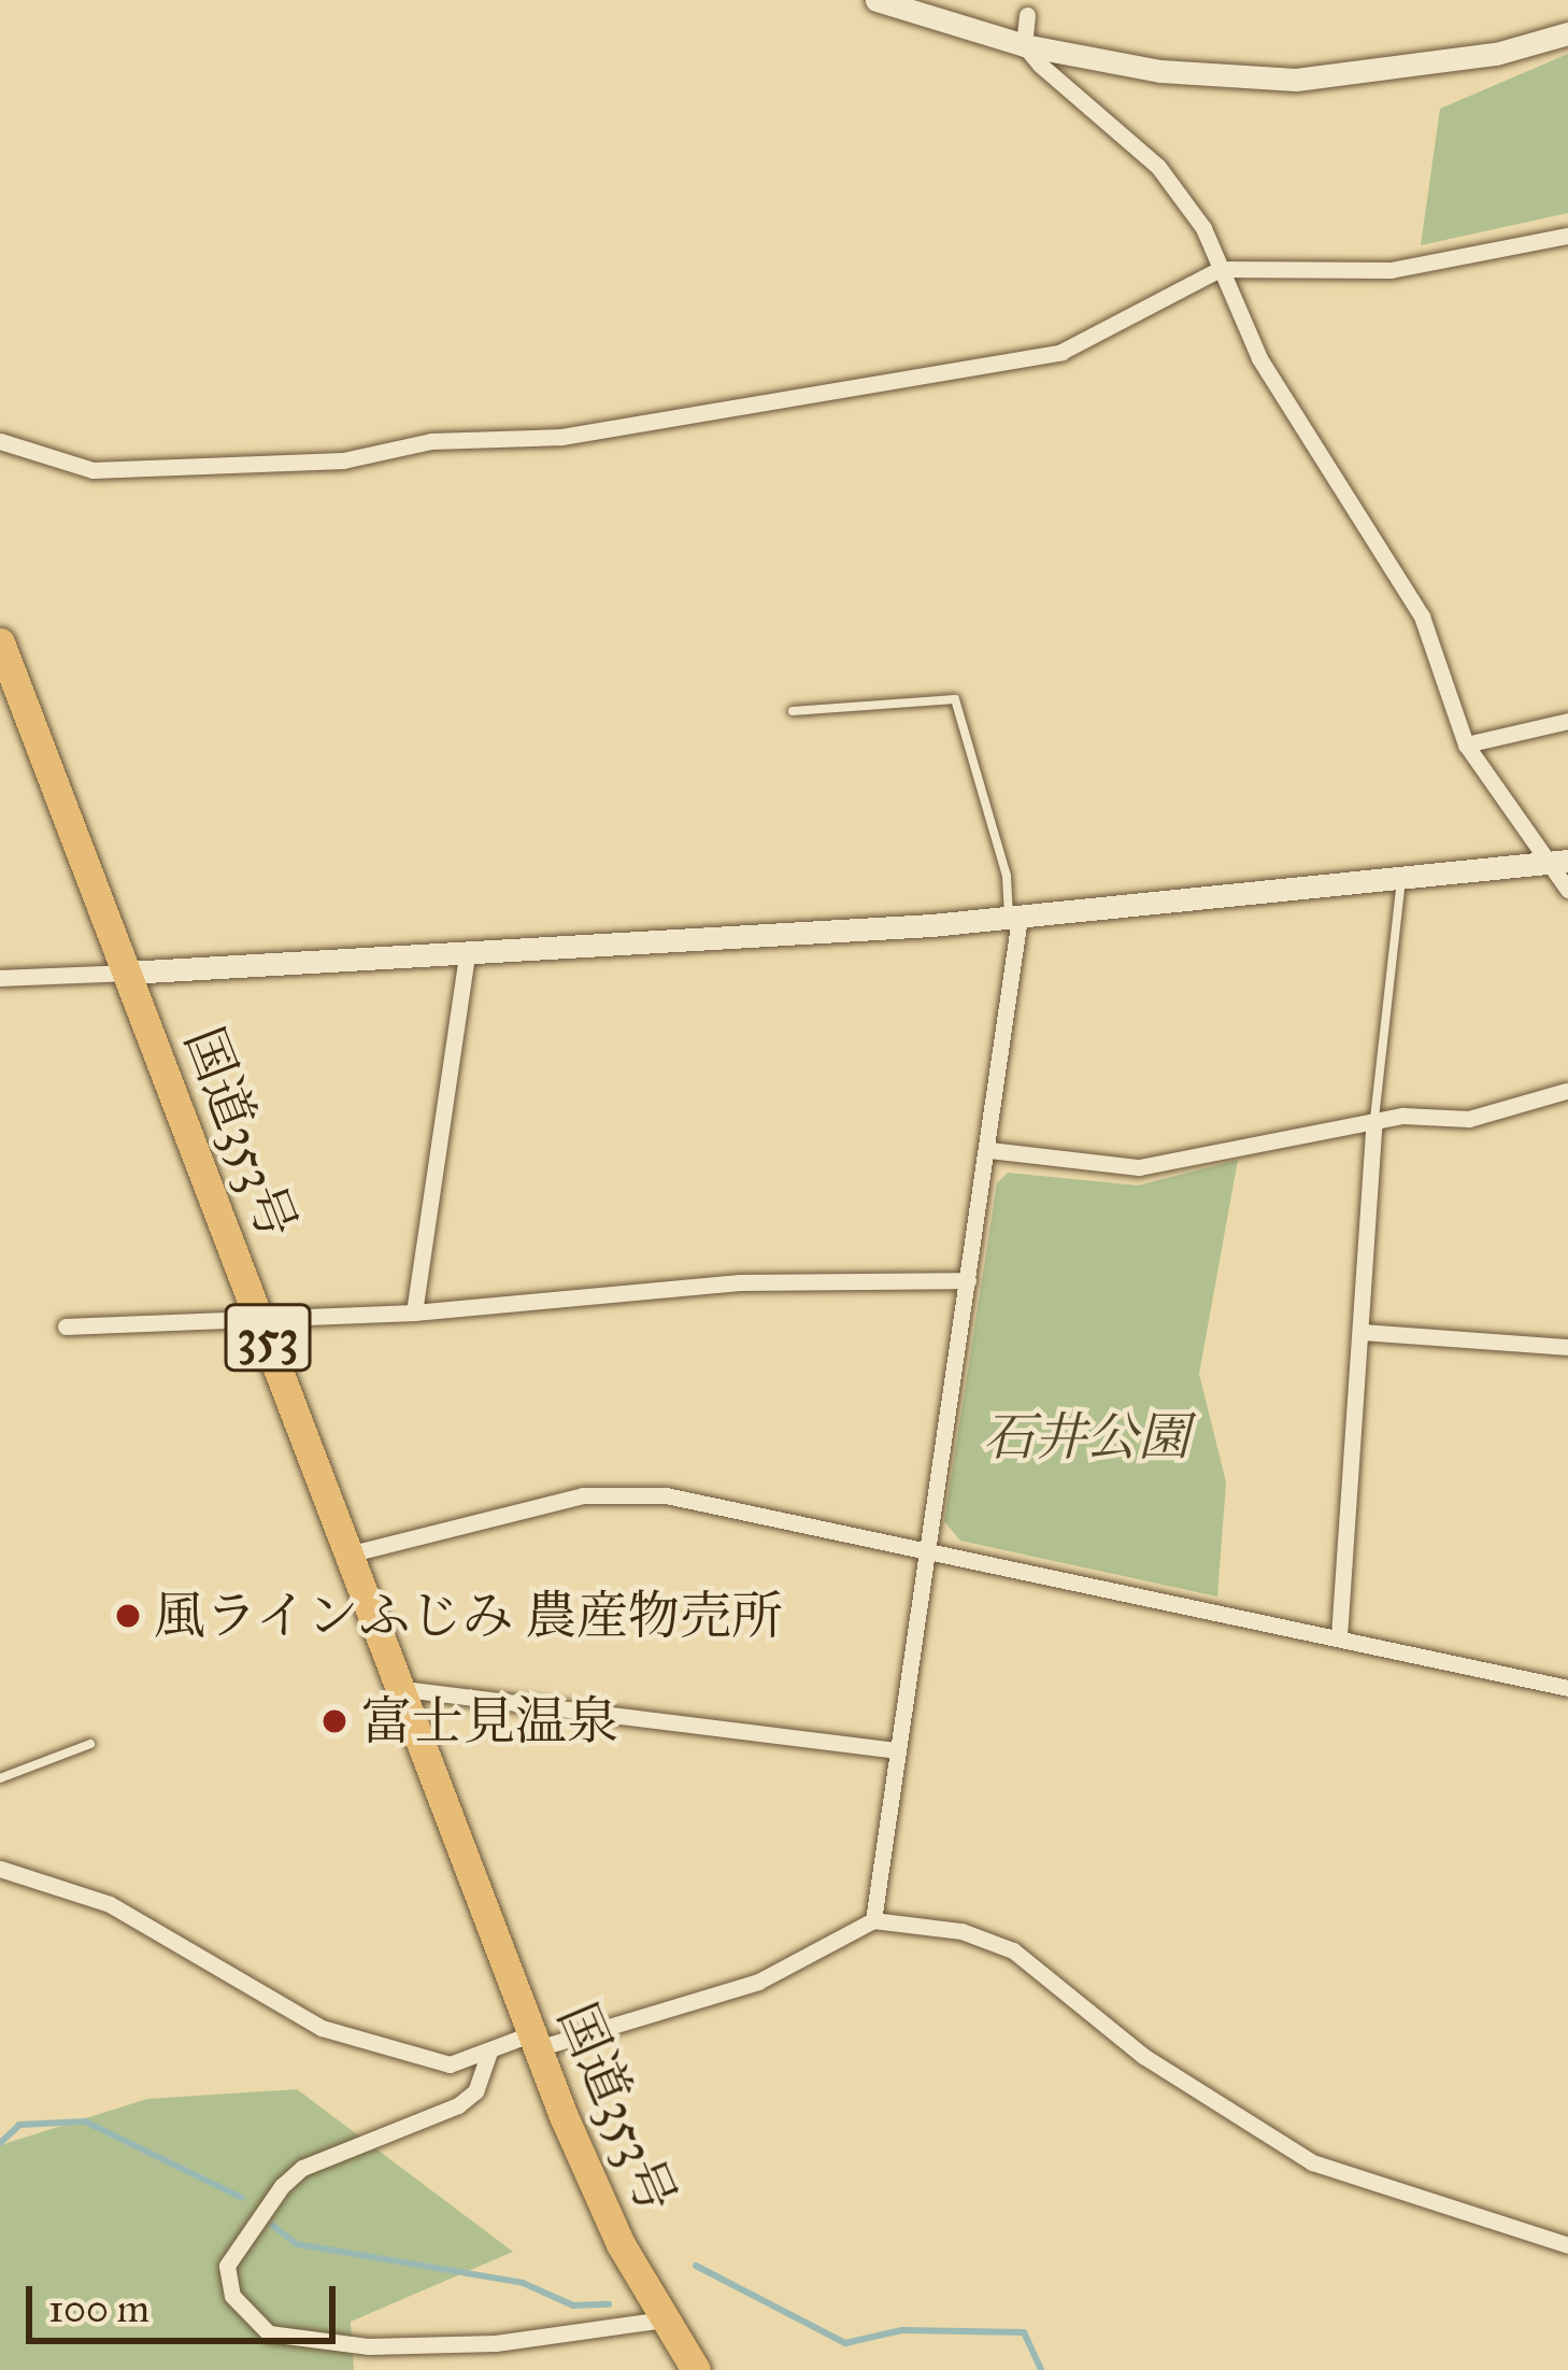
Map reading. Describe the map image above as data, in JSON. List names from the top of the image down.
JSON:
{
  "streets": {
    "highway": ["国道353号", "353"]
  },
  "parks": ["石井公園"],
  "places": ["風ラインふじみ 農産物売所", "富士見温泉"],
  "scale_bar": "100 m"
}
